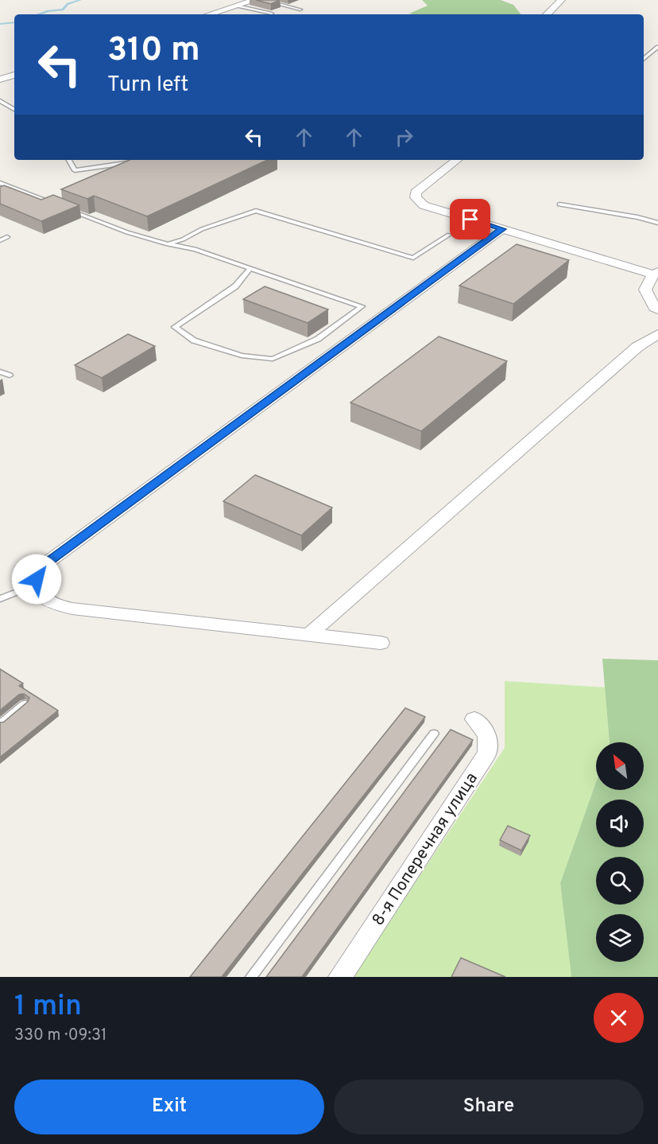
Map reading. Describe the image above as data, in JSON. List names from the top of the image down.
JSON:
{
  "streets": {
    "street": ["8-я Поперечная улица"]
  },
  "north": "top left",
  "page": {
    "turn": ["310 m", "Turn left"],
    "heading": ["1 min", "330 m · 09:31"],
    "buttons": ["Exit", "Share"]
  }
}
